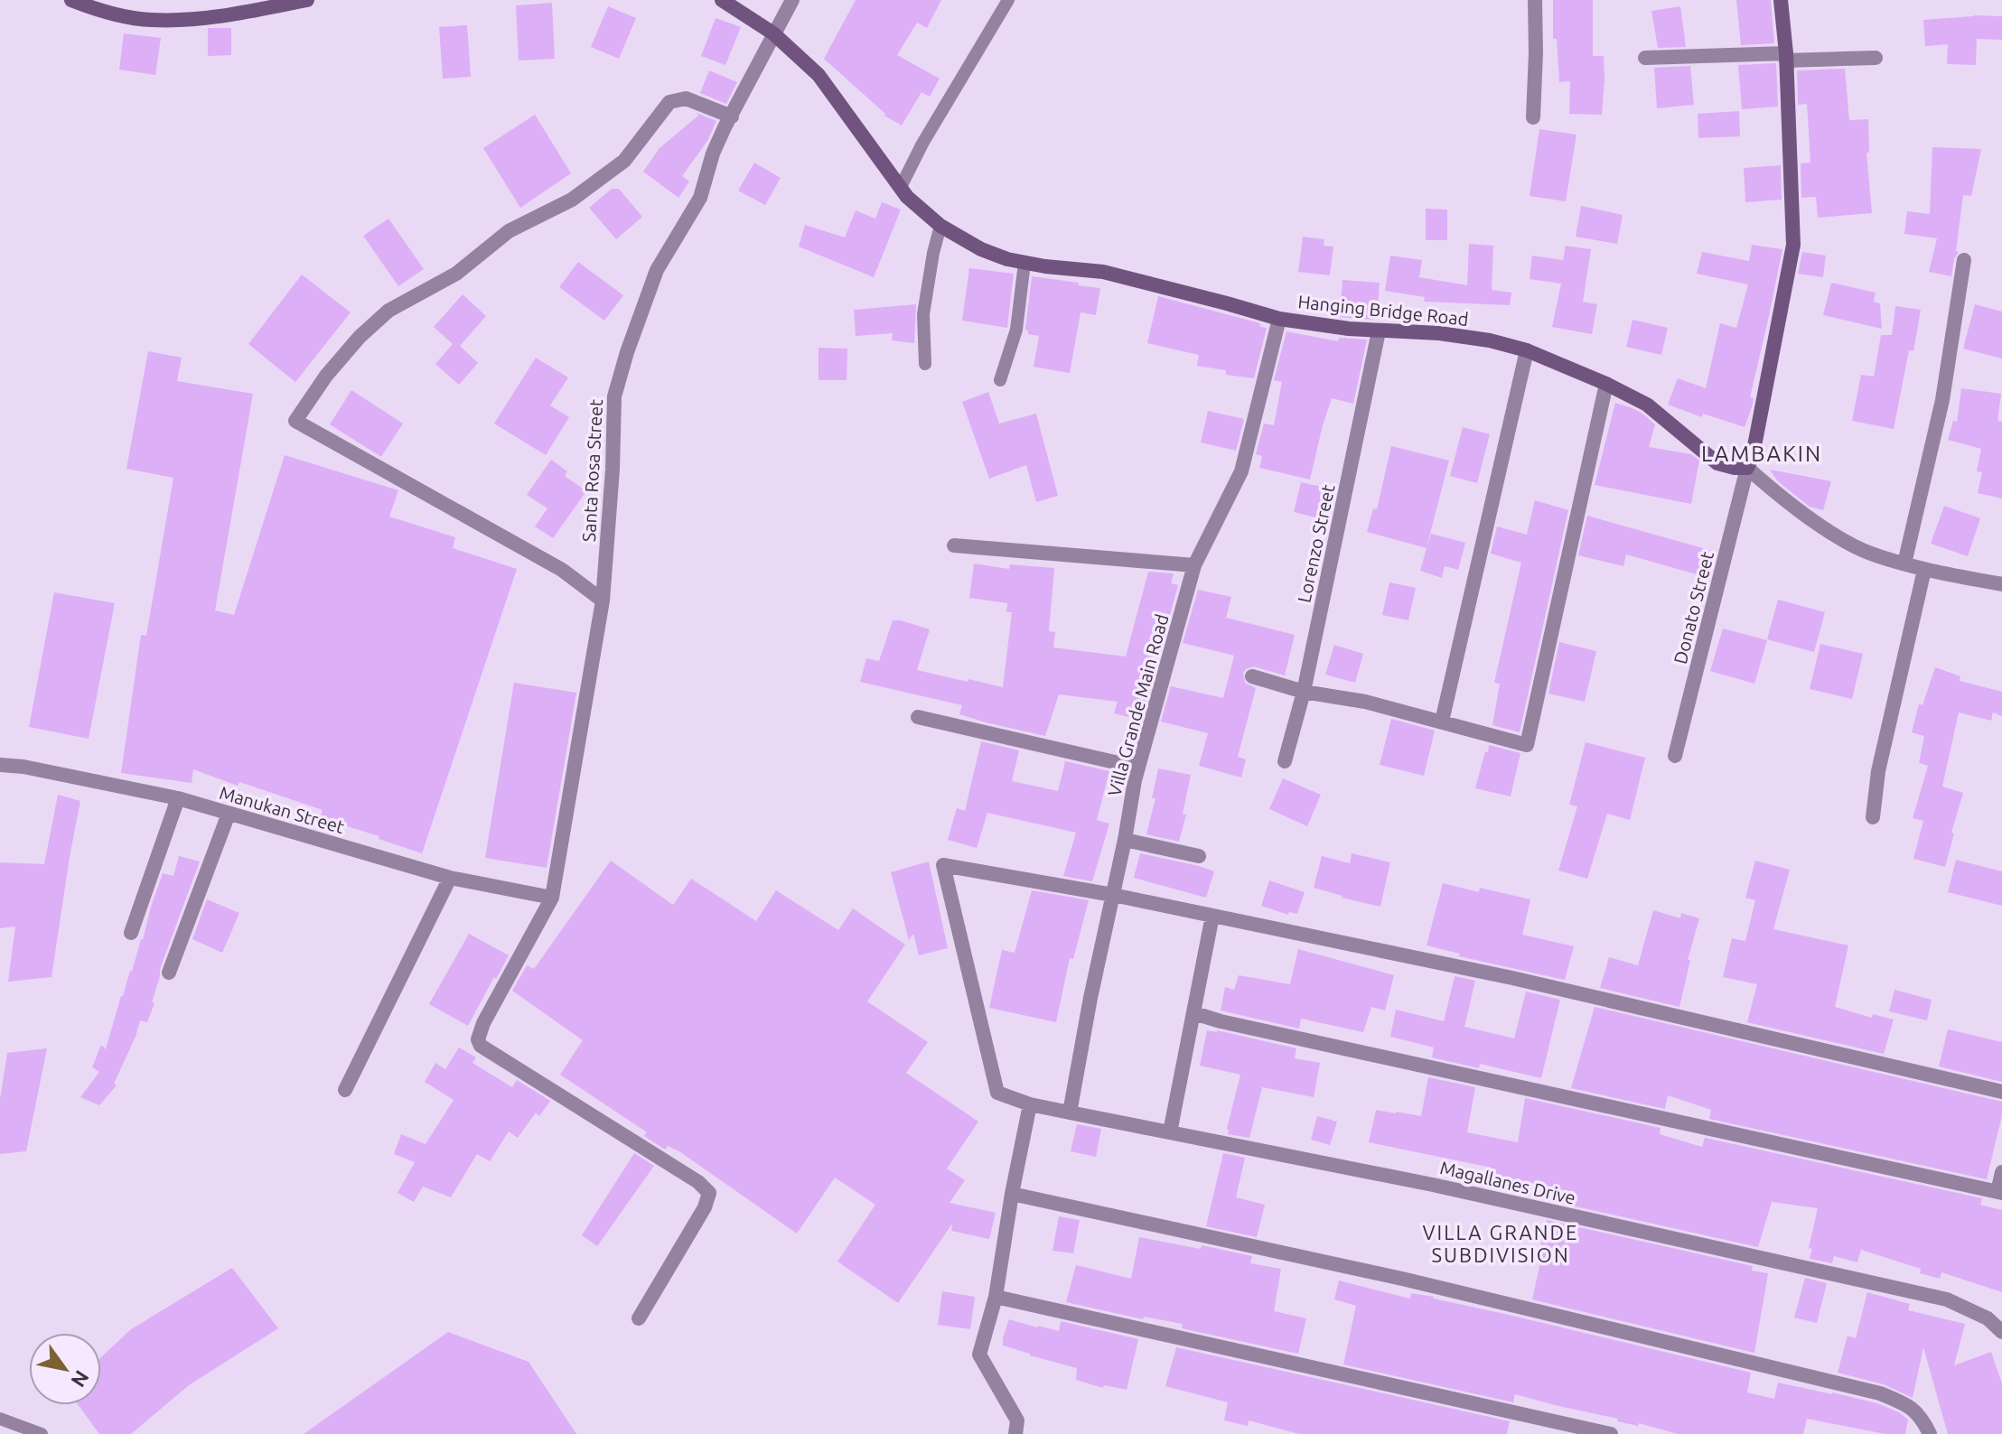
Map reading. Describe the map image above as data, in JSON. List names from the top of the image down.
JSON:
{
  "streets": {
    "street": [
      "Hanging Bridge Road",
      "Santa Rosa Street",
      "Lorenzo Street",
      "Donato Street",
      "Villa Grande Main Road",
      "Manukan Street",
      "Magallanes Drive"
    ]
  },
  "crossings": [
    ["Hanging Bridge Road", "Santa Rosa Street"],
    ["Hanging Bridge Road", "Lorenzo Street"],
    ["Hanging Bridge Road", "Donato Street"],
    ["Hanging Bridge Road", "Villa Grande Main Road"],
    ["Santa Rosa Street", "Manukan Street"],
    ["Villa Grande Main Road", "Magallanes Drive"]
  ],
  "districts": ["LAMBAKIN", "VILLA GRANDE SUBDIVISION"],
  "north": "bottom right"
}
